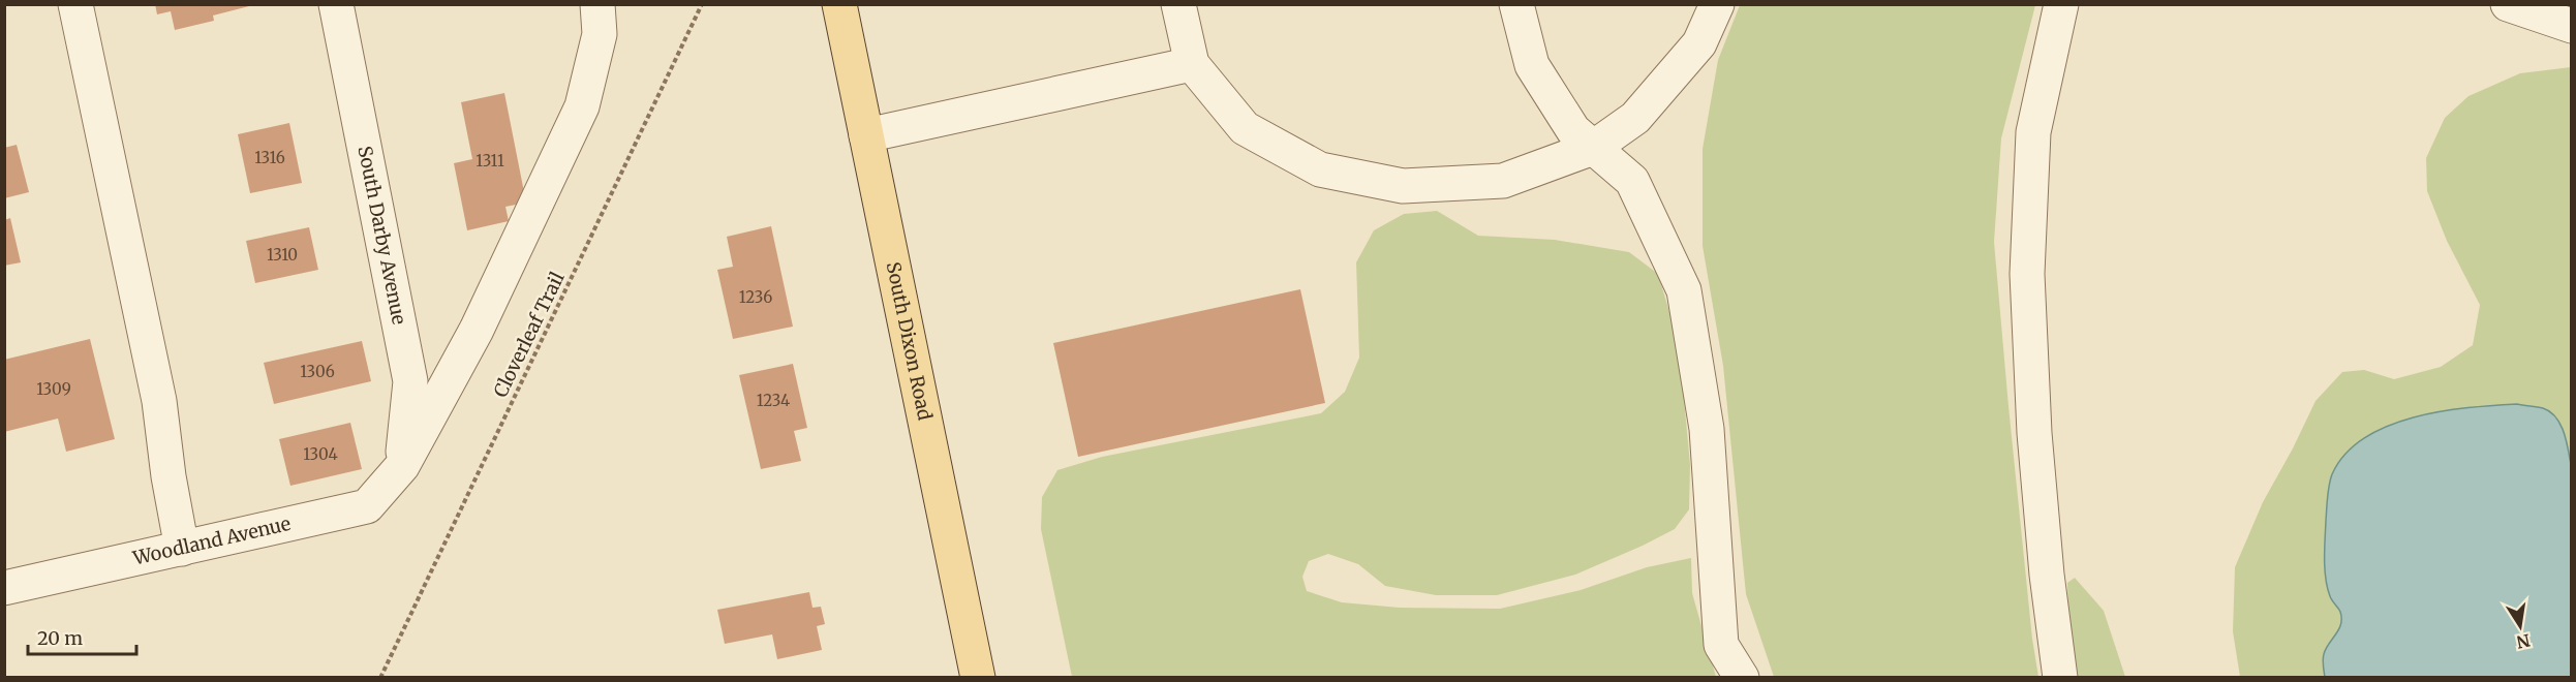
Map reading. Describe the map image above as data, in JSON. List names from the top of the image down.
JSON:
{
  "streets": {
    "main road": ["South Dixon Road"],
    "street": ["South Darby Avenue", "Woodland Avenue"],
    "path": ["Cloverleaf Trail"]
  },
  "crossings": [
    ["South Darby Avenue", "Woodland Avenue"]
  ],
  "house_numbers": [
    "1316",
    "1311",
    "1310",
    "1236",
    "1306",
    "1309",
    "1234",
    "1304"
  ],
  "scale_bar": "20 m",
  "north": "bottom"
}
